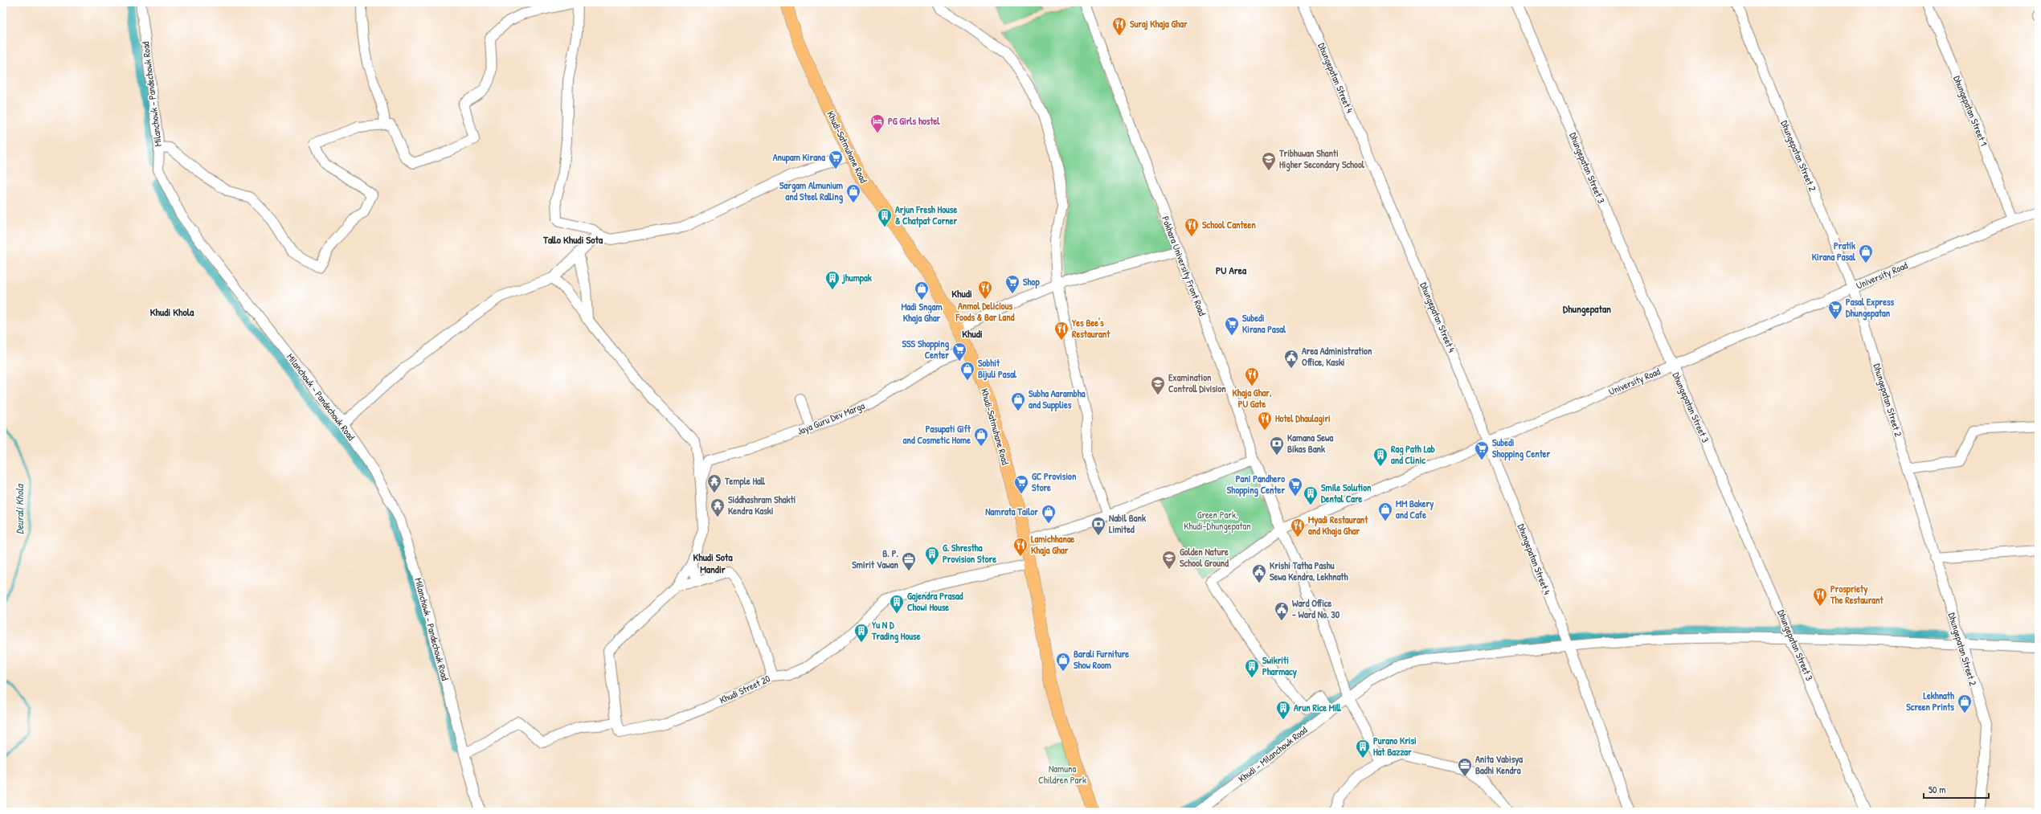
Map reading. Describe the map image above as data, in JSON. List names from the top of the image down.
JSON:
{
  "streets": {
    "main road": ["Khudi-Satmuhane Road"],
    "street": [
      "Dhungepatan Street 4",
      "Milanchowk - Pandechowk Road",
      "Dhungepatan Street 1",
      "Dhungepatan Street 2",
      "Dhungepatan Street 3",
      "Pokhara University Front Road",
      "University Road",
      "Jaya Guru Dev Marga",
      "Khudi Street 20",
      "Khudi - Milanchowk Road"
    ]
  },
  "crossings": [
    ["Dhungepatan Street 4", "University Road"],
    ["Dhungepatan Street 4", "Khudi - Milanchowk Road"],
    ["Dhungepatan Street 1", "University Road"],
    ["Khudi-Satmuhane Road", "Jaya Guru Dev Marga"],
    ["Khudi-Satmuhane Road", "Khudi Street 20"],
    ["Dhungepatan Street 2", "University Road"],
    ["Dhungepatan Street 2", "Khudi - Milanchowk Road"],
    ["Dhungepatan Street 3", "University Road"],
    ["Dhungepatan Street 3", "Khudi - Milanchowk Road"],
    ["Pokhara University Front Road", "University Road"],
    ["Pokhara University Front Road", "Khudi - Milanchowk Road"],
    ["University Road", "Khudi - Milanchowk Road"]
  ],
  "districts": [
    "Tallo Khudi Sota",
    "PU Area",
    "Khudi",
    "Dhungepatan",
    "Khudi Khola",
    "Khudi",
    "Khudi Sota Mandir"
  ],
  "water": ["Deurali Khola"],
  "parks": ["Green Park, Khudi-Dhungepatan", "Namuna Children Park"],
  "places": {
    "restaurant": [
      "Suraj Khaja Ghar",
      "School Canteen",
      "Anmol Delicious Foods & Bar Land",
      "Yes Bee's Restaurant",
      "Khaja Ghar, PU Gate",
      "Hotel Dhaulagiri",
      "Myadi Restaurant and Khaja Ghar",
      "Lamichhanae Khaja Ghar",
      "Prospriety The Restaurant"
    ],
    "hotel": ["PG Girls hostel"],
    "supermarket": [
      "Anupam Kirana",
      "Shop",
      "Pasal Express Dhungepatan",
      "Subedi Kirana Pasal",
      "SSS Shopping Center",
      "Subedi Shopping Center",
      "GC Provision Store",
      "Pani Pandhero Shopping Center"
    ],
    "school or university": ["Tribhuwan Shanti Higher Secondary School", "Examination Controll Division", "Golden Nature School Ground"],
    "shop": [
      "Sargam Almunium and Steel Ralling",
      "Pratik Kirana Pasal",
      "Madi Sngam Khaja Ghar",
      "Sobhit Bijuli Pasal",
      "Subha Aarambha and Supplies",
      "Pasupati Gift and Cosmetic Home",
      "MM Bakery and Cafe",
      "Namrata Tailor",
      "Barali Furniture Show Room",
      "Lekhnath Screen Prints"
    ],
    "building": [
      "Arjun Fresh House & Chatpat Corner",
      "jhumpak",
      "Rag Path Lab and Clinic",
      "Smile Solution Dental Care",
      "G. Shrestha Provision Store",
      "Gajendra Prasad Chowi House",
      "Yu N D Trading House",
      "Swikriti Pharmacy",
      "Arun Rice Mill",
      "Purano Krisi Hat Bazzar"
    ],
    "public building": ["Area Administration Office, Kaski", "Krishi Tatha Pashu Sewa Kendra, Lekhnath", "Ward Office - Ward No. 30"],
    "bank": ["Kamana Sewa Bikas Bank", "Nabil Bank Limited"],
    "temple": ["Temple Hall", "Siddhashram Shakti Kendra Kaski"],
    "office": ["B. P. Smirit Vawan", "Anita Vabisya Badhi Kendra"]
  },
  "scale_bar": "50 m"
}
